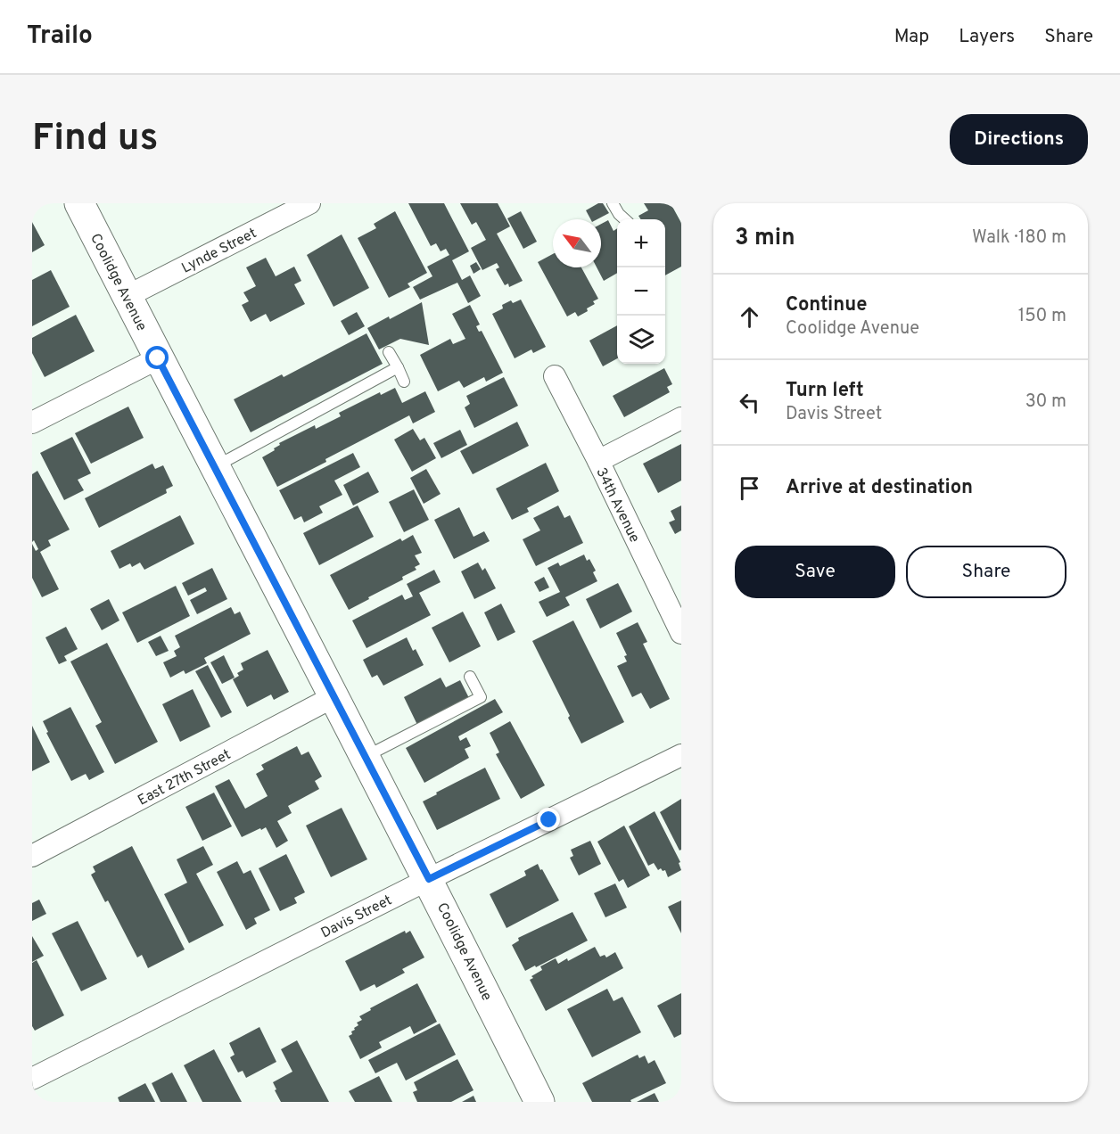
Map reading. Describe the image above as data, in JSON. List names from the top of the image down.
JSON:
{
  "streets": {
    "street": [
      "Lynde Street",
      "Coolidge Avenue",
      "34th Avenue",
      "East 27th Street",
      "Davis Street"
    ]
  },
  "crossings": [
    ["Lynde Street", "Coolidge Avenue"],
    ["Coolidge Avenue", "East 27th Street"],
    ["Coolidge Avenue", "Davis Street"]
  ],
  "north": "top left",
  "page": {
    "header": "Trailo",
    "nav": ["Map", "Layers", "Share"],
    "buttons": [
      "Directions",
      ["Save", "Share"]
    ],
    "title": "Find us",
    "heading": ["3 min", "Walk · 180 m"],
    "map_buttons": ["+", "−"],
    "list": [
      ["Continue", "Coolidge Avenue", "150 m"],
      ["Turn left", "Davis Street", "30 m"],
      "Arrive at destination"
    ]
  }
}
